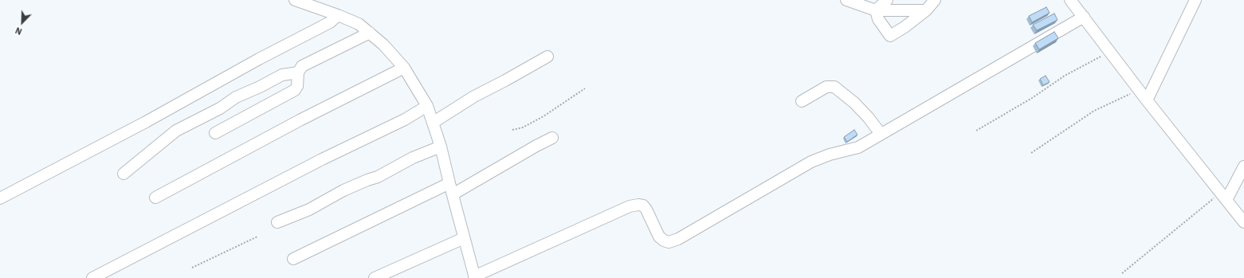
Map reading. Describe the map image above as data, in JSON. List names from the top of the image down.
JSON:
{
  "north": "bottom left"
}
